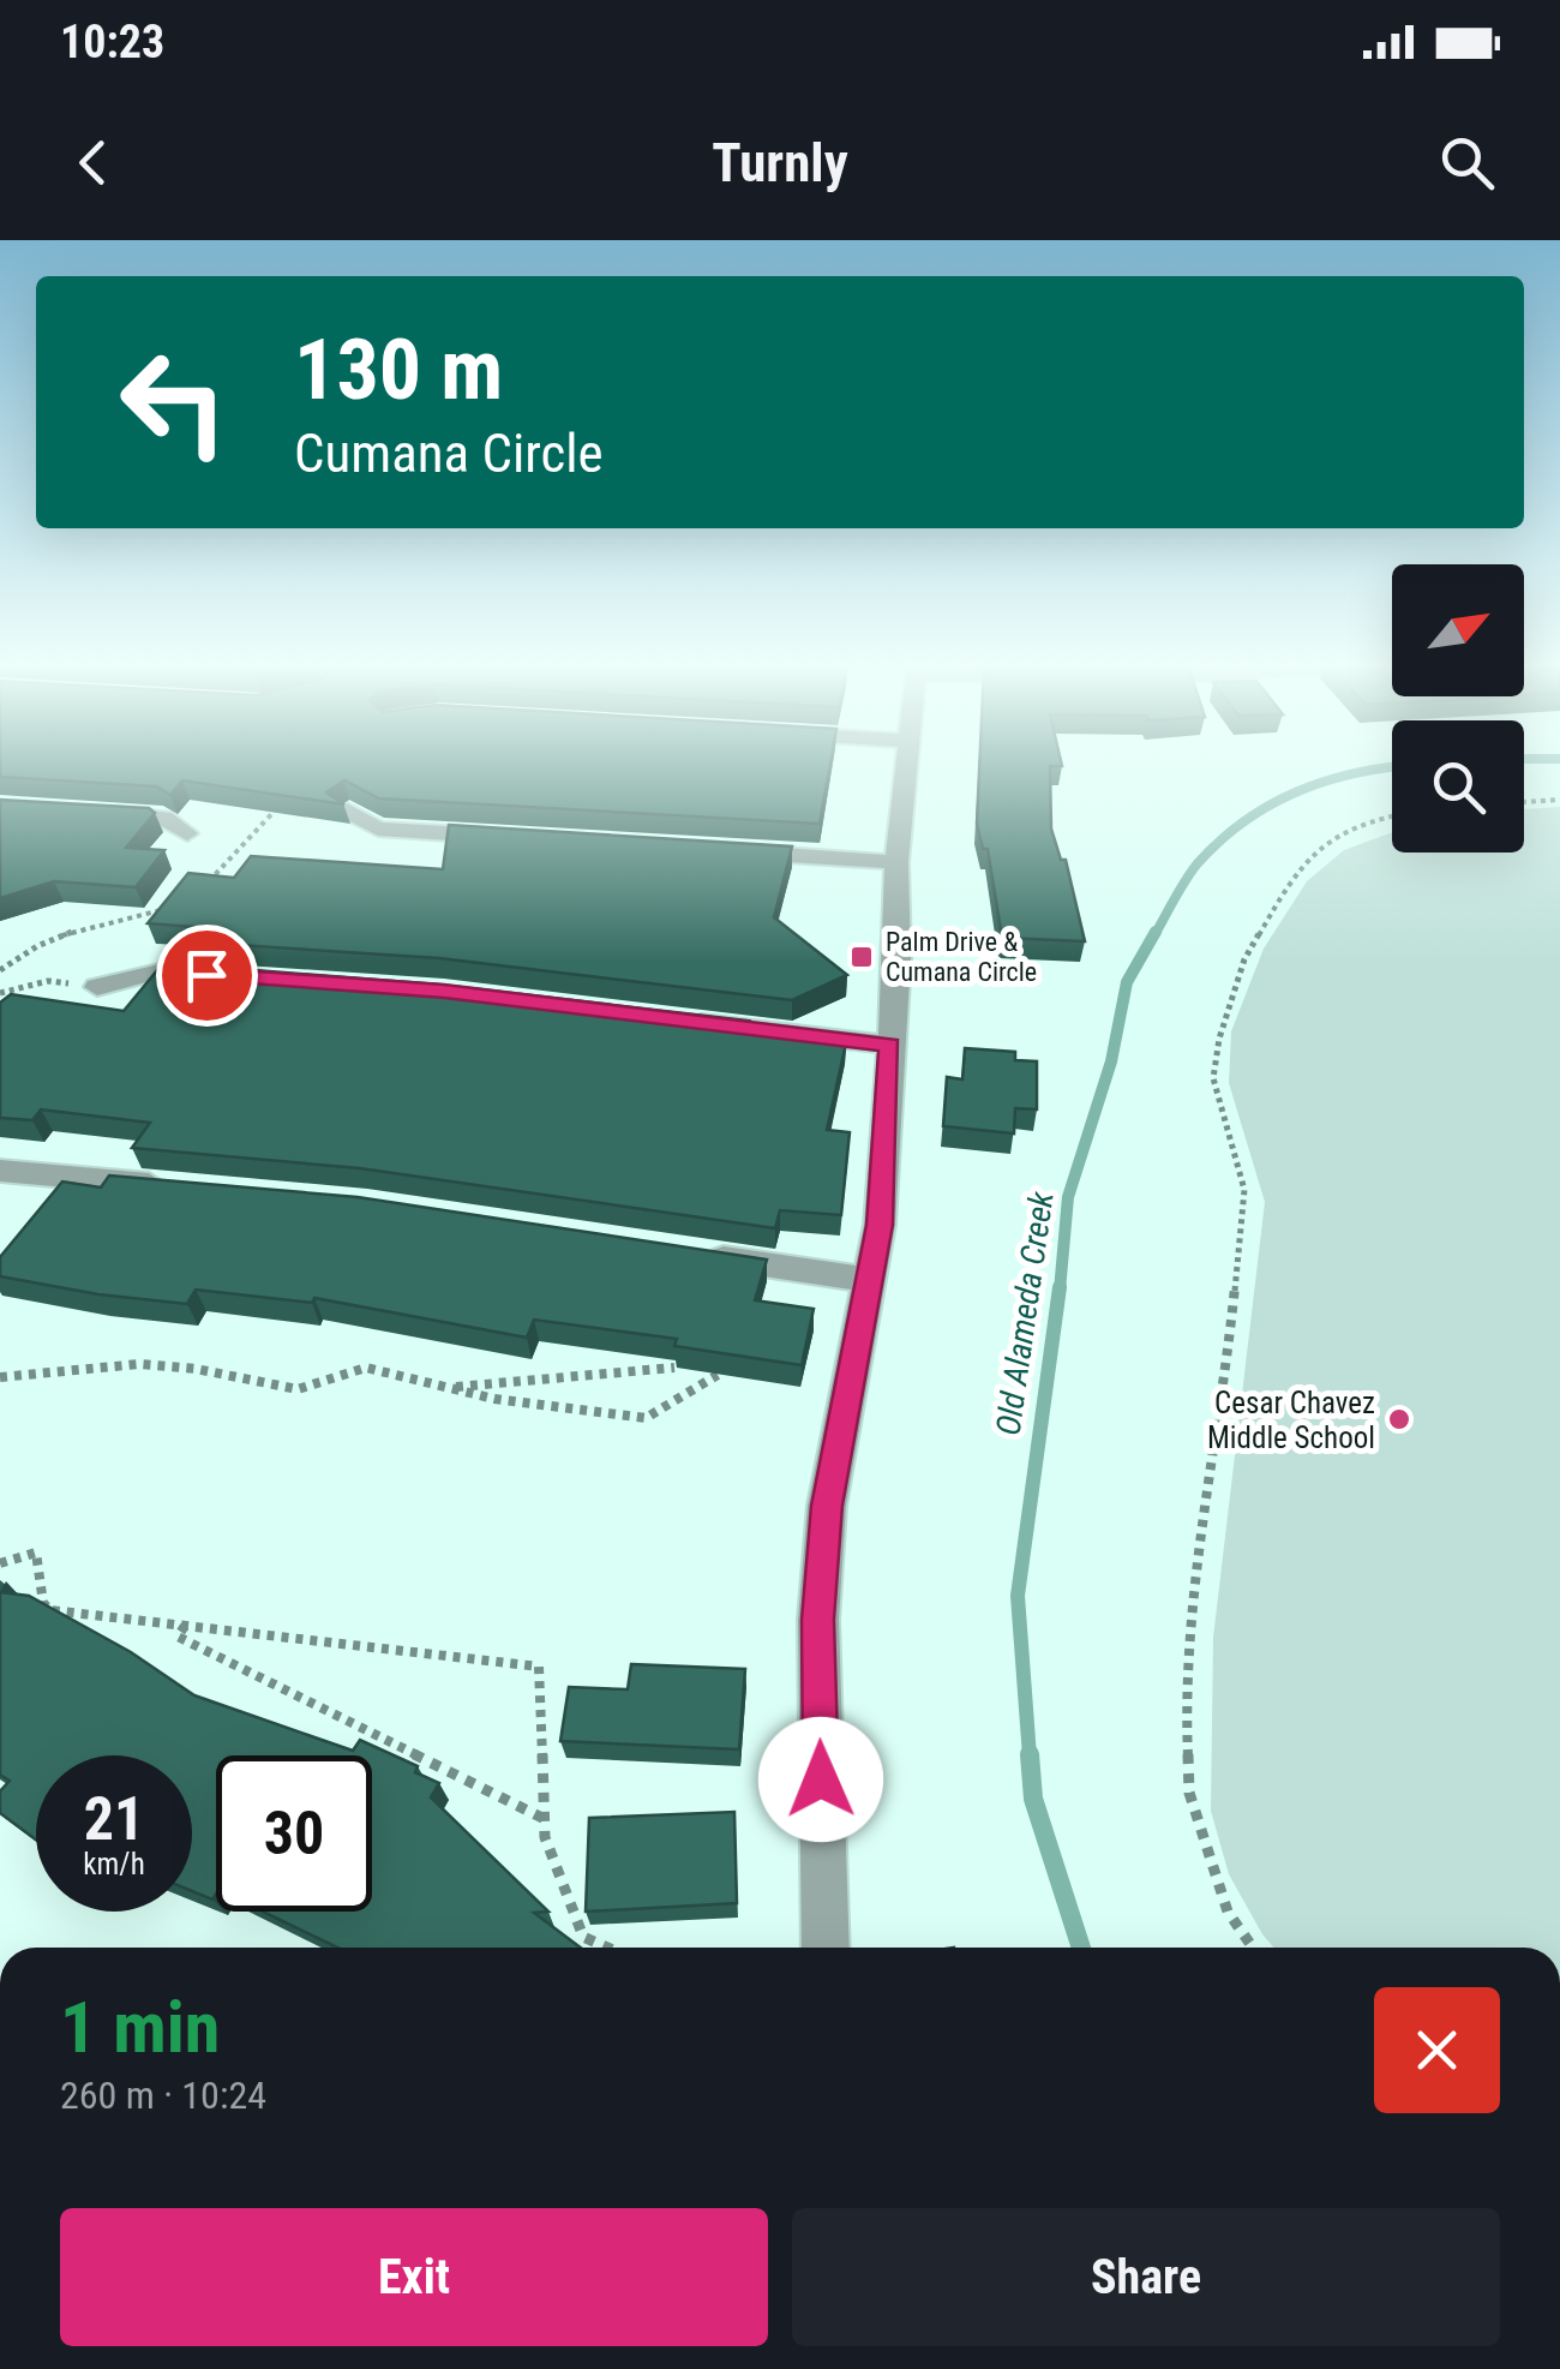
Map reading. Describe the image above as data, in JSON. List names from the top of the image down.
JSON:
{
  "water": ["Old Alameda Creek"],
  "places": {
    "transit": ["Palm Drive & Cumana Circle"],
    "other": ["Cesar Chavez Middle School"]
  },
  "north": "top right",
  "page": {
    "status": "10:23",
    "header": "Turnly",
    "turn": ["130 m", "Cumana Circle"],
    "speed": "21 km/h",
    "limit": "30",
    "heading": ["1 min", "260 m · 10:24"],
    "buttons": ["Exit", "Share"]
  }
}
